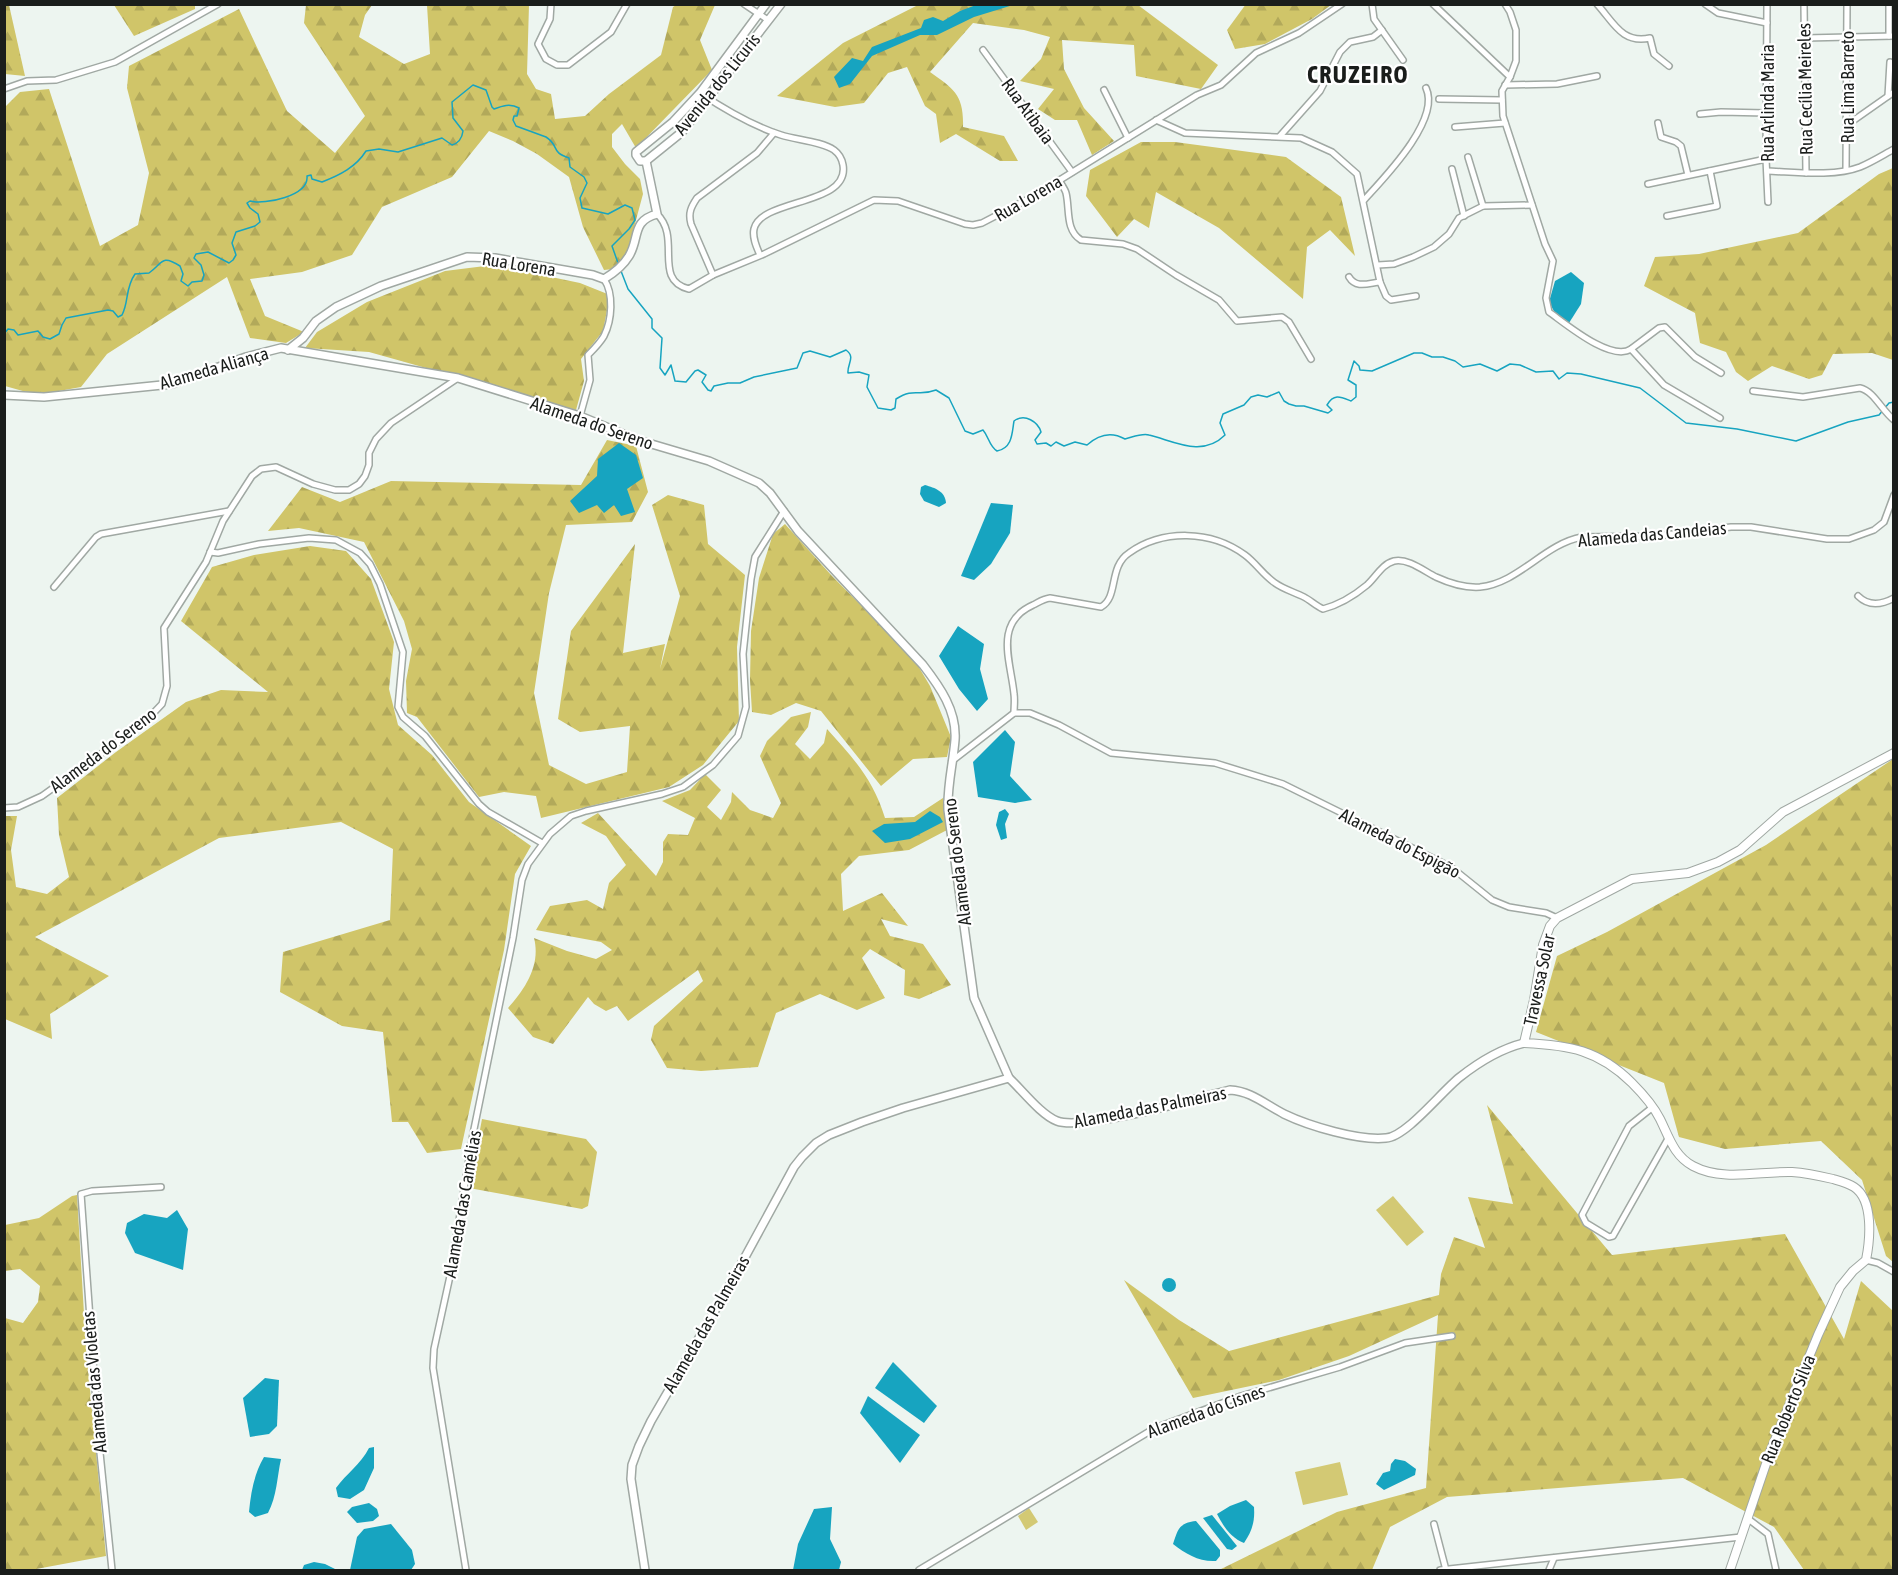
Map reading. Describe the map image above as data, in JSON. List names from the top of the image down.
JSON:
{
  "streets": {
    "main road": ["Travessa Solar", "Alameda das Palmeiras", "Rua Roberto Silva"],
    "street": [
      "Avenida dos Licuris",
      "Rua Lima Barreto",
      "Rua Cecília Meireles",
      "Rua Arlinda Maria",
      "Rua Atibaia",
      "Rua Lorena",
      "Alameda Aliança",
      "Alameda do Sereno",
      "Alameda das Candeias",
      "Alameda do Espigão",
      "Alameda das Camélias",
      "Alameda das Violetas",
      "Alameda do Cisnes"
    ]
  },
  "crossings": [
    ["Rua Atibaia", "Rua Lorena"],
    ["Rua Lorena", "Alameda Aliança"],
    ["Alameda Aliança", "Alameda do Sereno"],
    ["Alameda do Sereno", "Alameda das Palmeiras"],
    ["Alameda do Sereno", "Alameda das Camélias"],
    ["Alameda das Candeias", "Alameda do Espigão"],
    ["Alameda do Espigão", "Travessa Solar"],
    ["Travessa Solar", "Alameda das Palmeiras"],
    ["Alameda das Palmeiras", "Rua Roberto Silva"]
  ],
  "districts": ["CRUZEIRO"]
}
